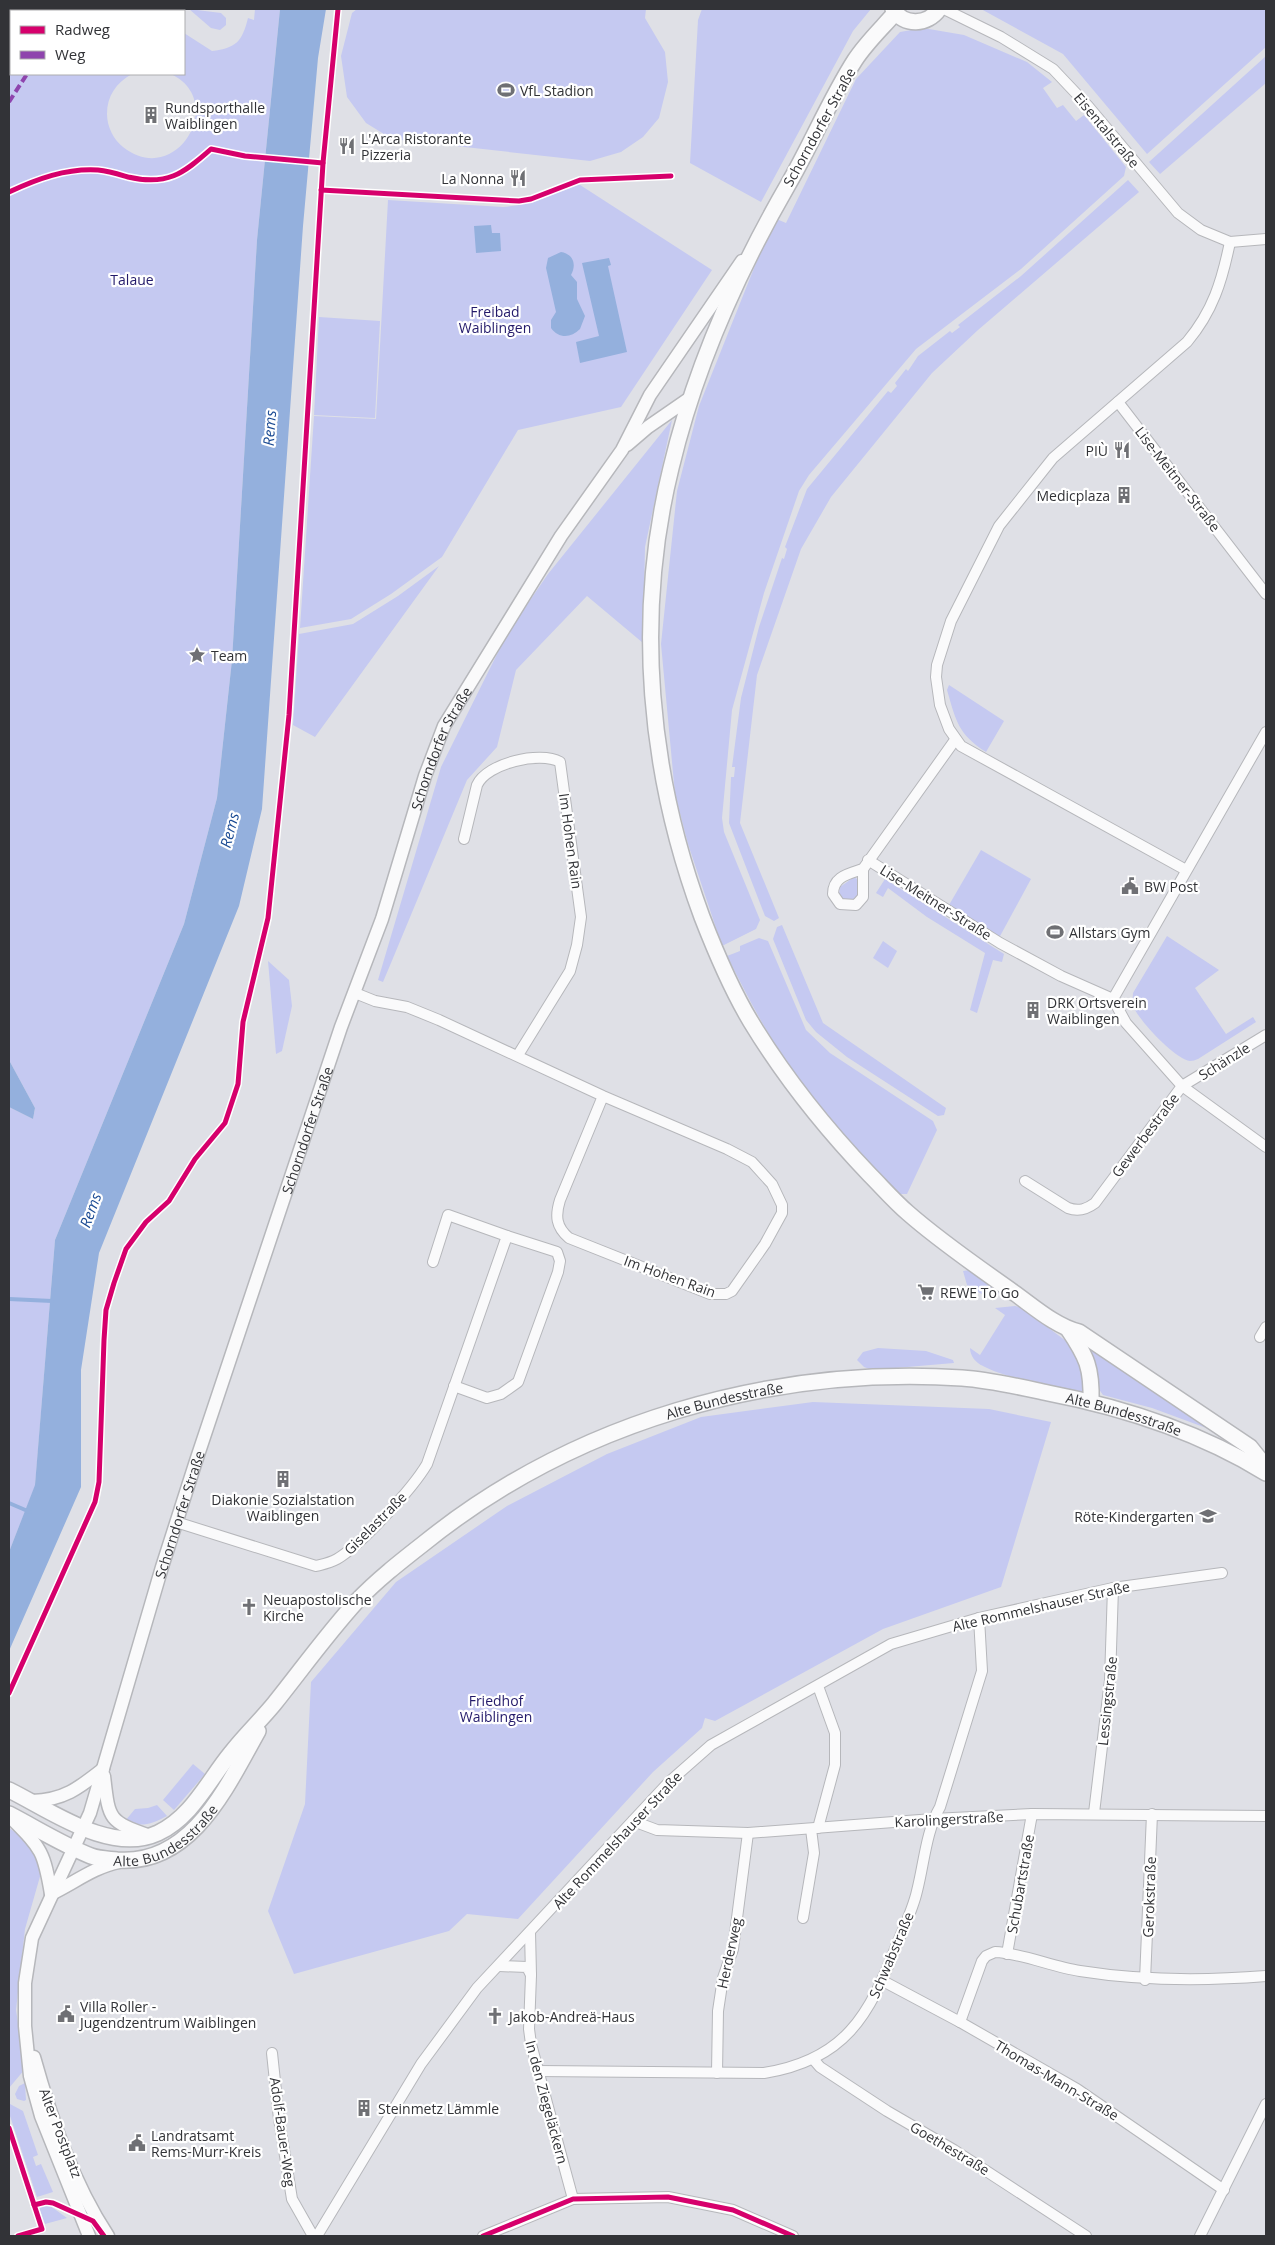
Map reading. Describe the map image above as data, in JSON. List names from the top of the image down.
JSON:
{
  "streets": {
    "main road": ["Schorndorfer Straße", "Alte Bundesstraße"],
    "street": [
      "Eisentalstraße",
      "Lise-Meitner-Straße",
      "Im Hohen Rain",
      "Schänzle",
      "Gewerbestraße",
      "Giselastraße",
      "Alte Rommelshauser Straße",
      "Lessingstraße",
      "Karolingerstraße",
      "Schubartstraße",
      "Gerokstraße",
      "Herderweg",
      "Schwabstraße",
      "Thomas-Mann-Straße",
      "In den Ziegeläckern",
      "Adolf-Bauer-Weg",
      "Alter Postplatz",
      "Goethestraße"
    ]
  },
  "crossings": [
    ["Schorndorfer Straße", "Im Hohen Rain"],
    ["Schorndorfer Straße", "Alte Bundesstraße"],
    ["Schorndorfer Straße", "Giselastraße"],
    ["Schorndorfer Straße", "Alter Postplatz"],
    ["Schänzle", "Gewerbestraße"],
    ["Alte Bundesstraße", "Alter Postplatz"],
    ["Alte Rommelshauser Straße", "Lessingstraße"],
    ["Alte Rommelshauser Straße", "Karolingerstraße"],
    ["Alte Rommelshauser Straße", "Schwabstraße"],
    ["Alte Rommelshauser Straße", "In den Ziegeläckern"],
    ["Alte Rommelshauser Straße", "Adolf-Bauer-Weg"],
    ["Lessingstraße", "Karolingerstraße"],
    ["Karolingerstraße", "Schubartstraße"],
    ["Karolingerstraße", "Gerokstraße"],
    ["Karolingerstraße", "Herderweg"],
    ["Karolingerstraße", "Schwabstraße"],
    ["Herderweg", "Schwabstraße"],
    ["Schwabstraße", "Thomas-Mann-Straße"],
    ["Schwabstraße", "In den Ziegeläckern"],
    ["Schwabstraße", "Goethestraße"]
  ],
  "water": ["Rems"],
  "parks": ["Talaue", "Freibad Waiblingen", "Friedhof Waiblingen"],
  "places": {
    "sports": ["VfL Stadion", "Allstars Gym"],
    "building": [
      "Rundsporthalle Waiblingen",
      "Medicplaza",
      "DRK Ortsverein Waiblingen",
      "Diakonie Sozialstation Waiblingen",
      "Steinmetz Lämmle"
    ],
    "restaurant": ["L'Arca Ristorante Pizzeria", "La Nonna", "PIÙ"],
    "place": ["Team"],
    "public building": ["BW Post", "Villa Roller - Jugendzentrum Waiblingen", "Landratsamt Rems-Murr-Kreis"],
    "supermarket": ["REWE To Go"],
    "school or university": ["Röte-Kindergarten"],
    "church": ["Neuapostolische Kirche", "Jakob-Andreä-Haus"]
  },
  "legend": ["Radweg", "Weg"]
}
